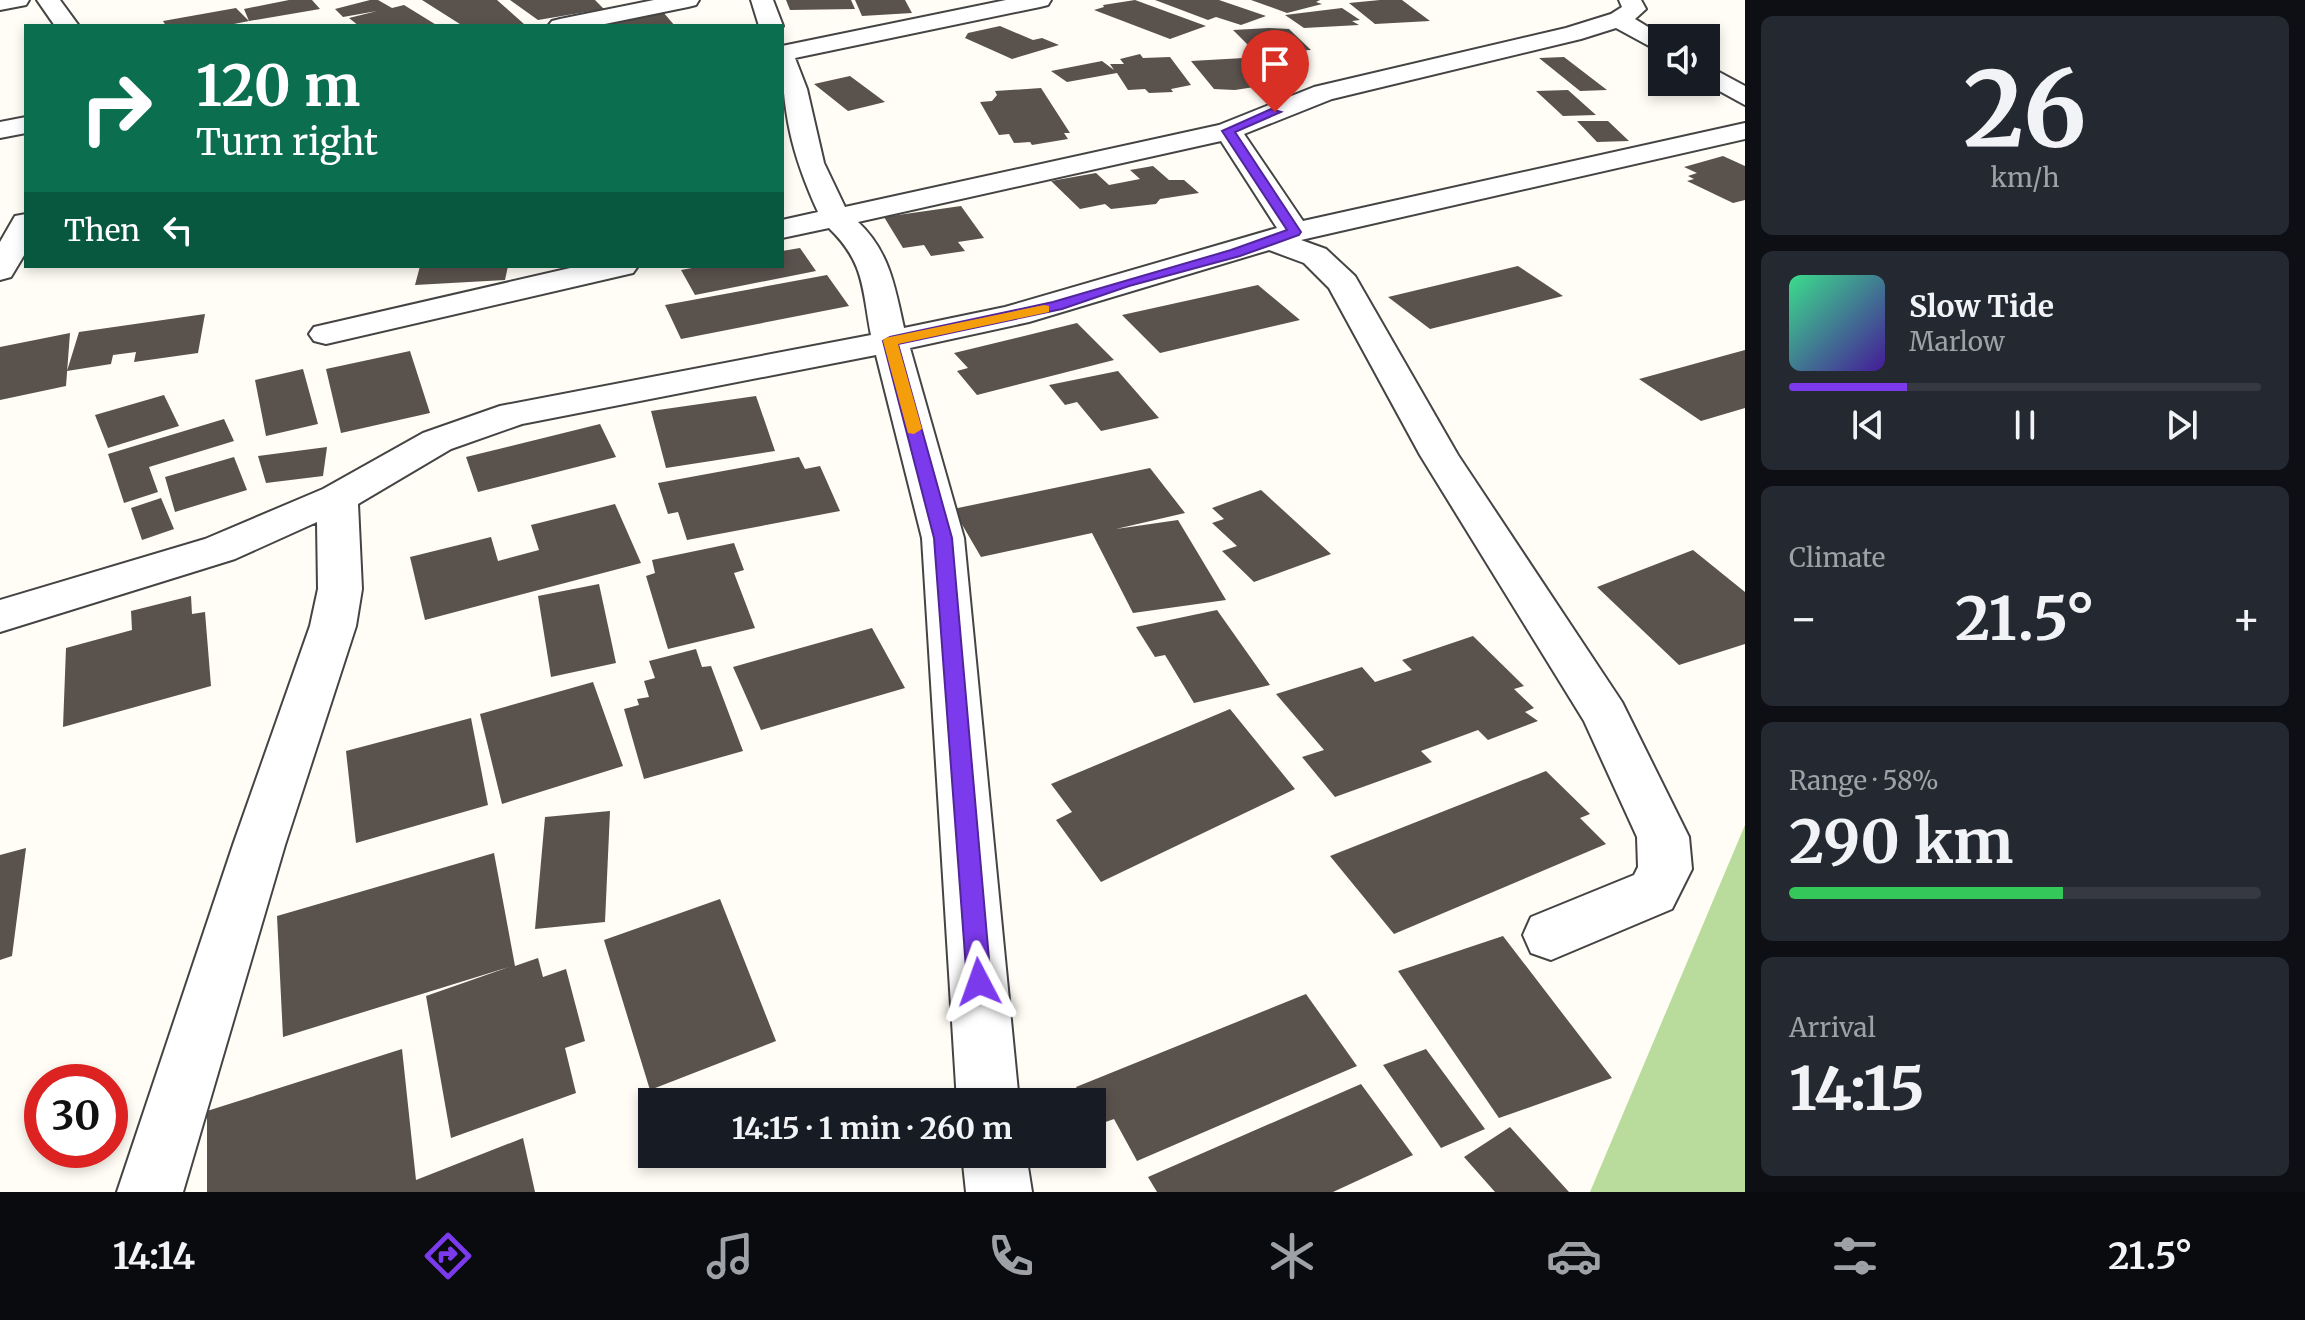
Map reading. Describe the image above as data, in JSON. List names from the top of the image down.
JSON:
{
  "page": {
    "tile": [
      ["26", "km/h"],
      "Climate",
      ["Range · 58%", "290 km"],
      ["Arrival", "14:15"]
    ],
    "turn": ["120 m", "Turn right"],
    "then": "Then",
    "song": ["Slow Tide", "Marlow"],
    "heat": ["−", "21.5°", "+"],
    "limit": "30",
    "trip": "14:15 · 1 min · 260 m",
    "tabs": ["14:14", "21.5°"]
  }
}
